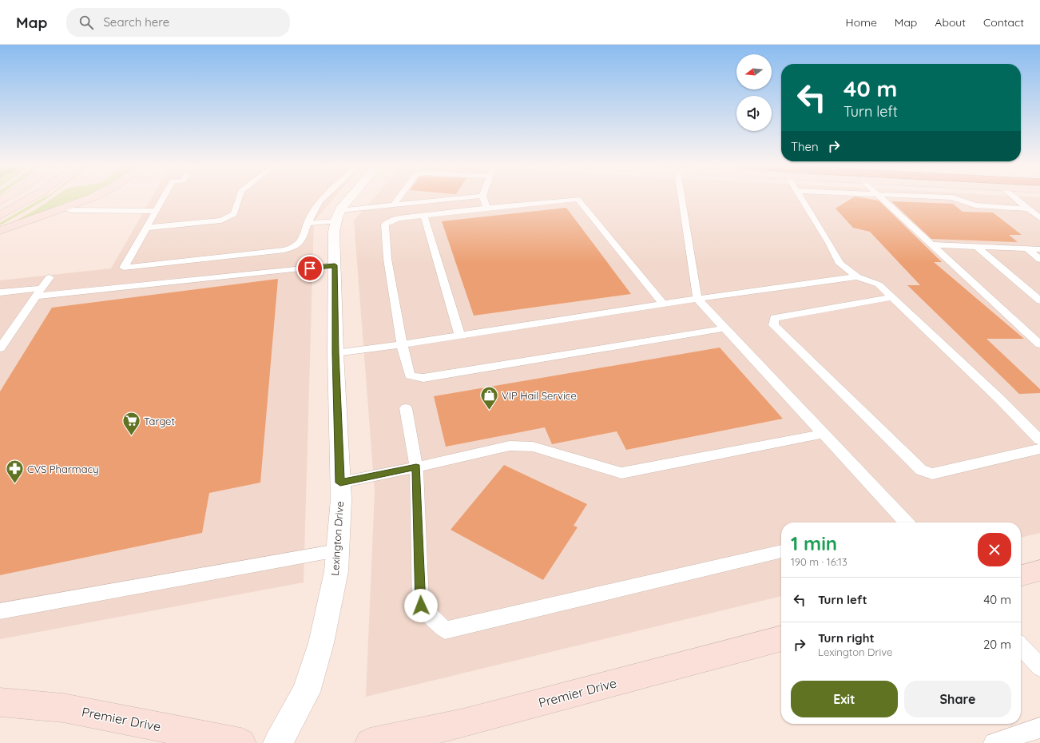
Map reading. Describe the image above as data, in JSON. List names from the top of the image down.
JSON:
{
  "streets": {
    "main road": ["Premier Drive"],
    "street": ["Lexington Drive"]
  },
  "places": {
    "shop": ["VIP Hail Service"],
    "supermarket": ["Target"],
    "pharmacy": ["CVS Pharmacy"]
  },
  "north": "left",
  "page": {
    "header": "Map",
    "search": "Search here",
    "nav": [
      "Home",
      "Map",
      "About",
      "Contact"
    ],
    "turn": ["40 m", "Turn left"],
    "then": "Then",
    "heading": ["1 min", "190 m · 16:13"],
    "list": [
      {
        "name": "Turn left",
        "value": "40 m"
      },
      {
        "name": "Turn right",
        "note": "Lexington Drive",
        "value": "20 m"
      }
    ],
    "buttons": ["Exit", "Share"]
  }
}
